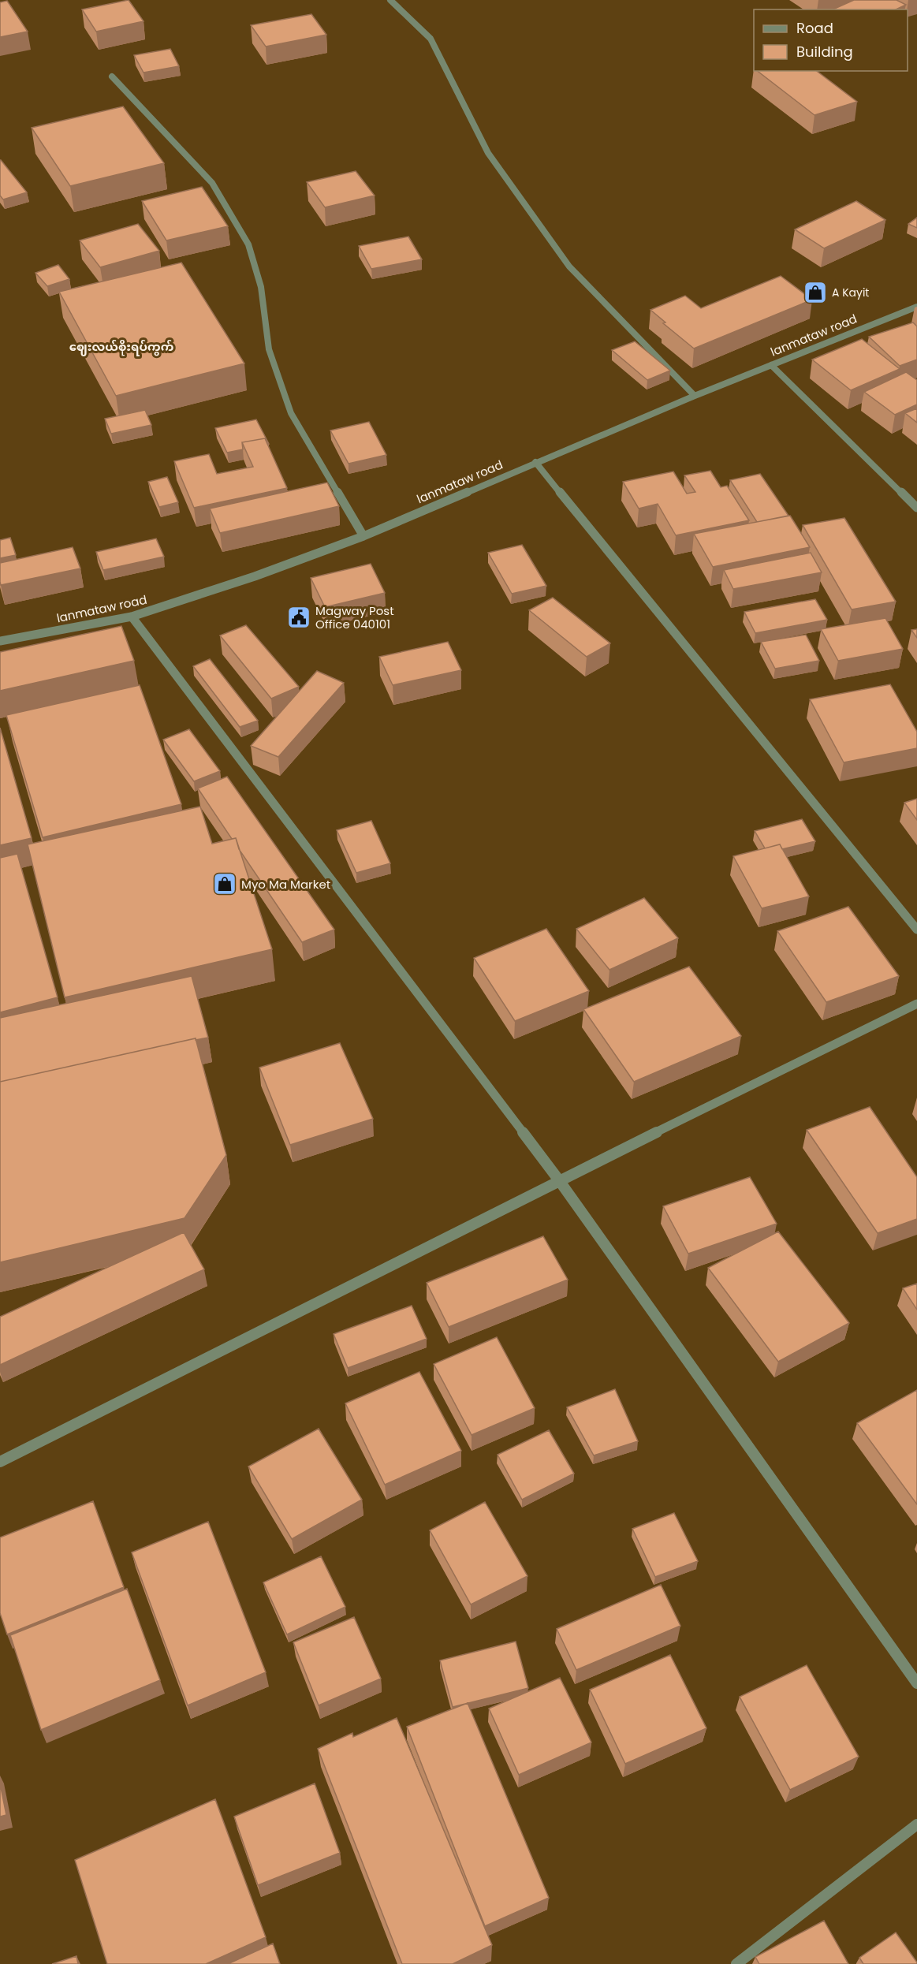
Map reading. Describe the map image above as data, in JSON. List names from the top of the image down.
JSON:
{
  "streets": {
    "street": ["lanmataw road"]
  },
  "districts": ["ဈေးလယ်စိုးရပ်ကွက်"],
  "places": {
    "shop": ["A Kayit", "Myo Ma Market"],
    "public building": ["Magway Post Office 040101"]
  },
  "legend": ["Road", "Building"]
}
